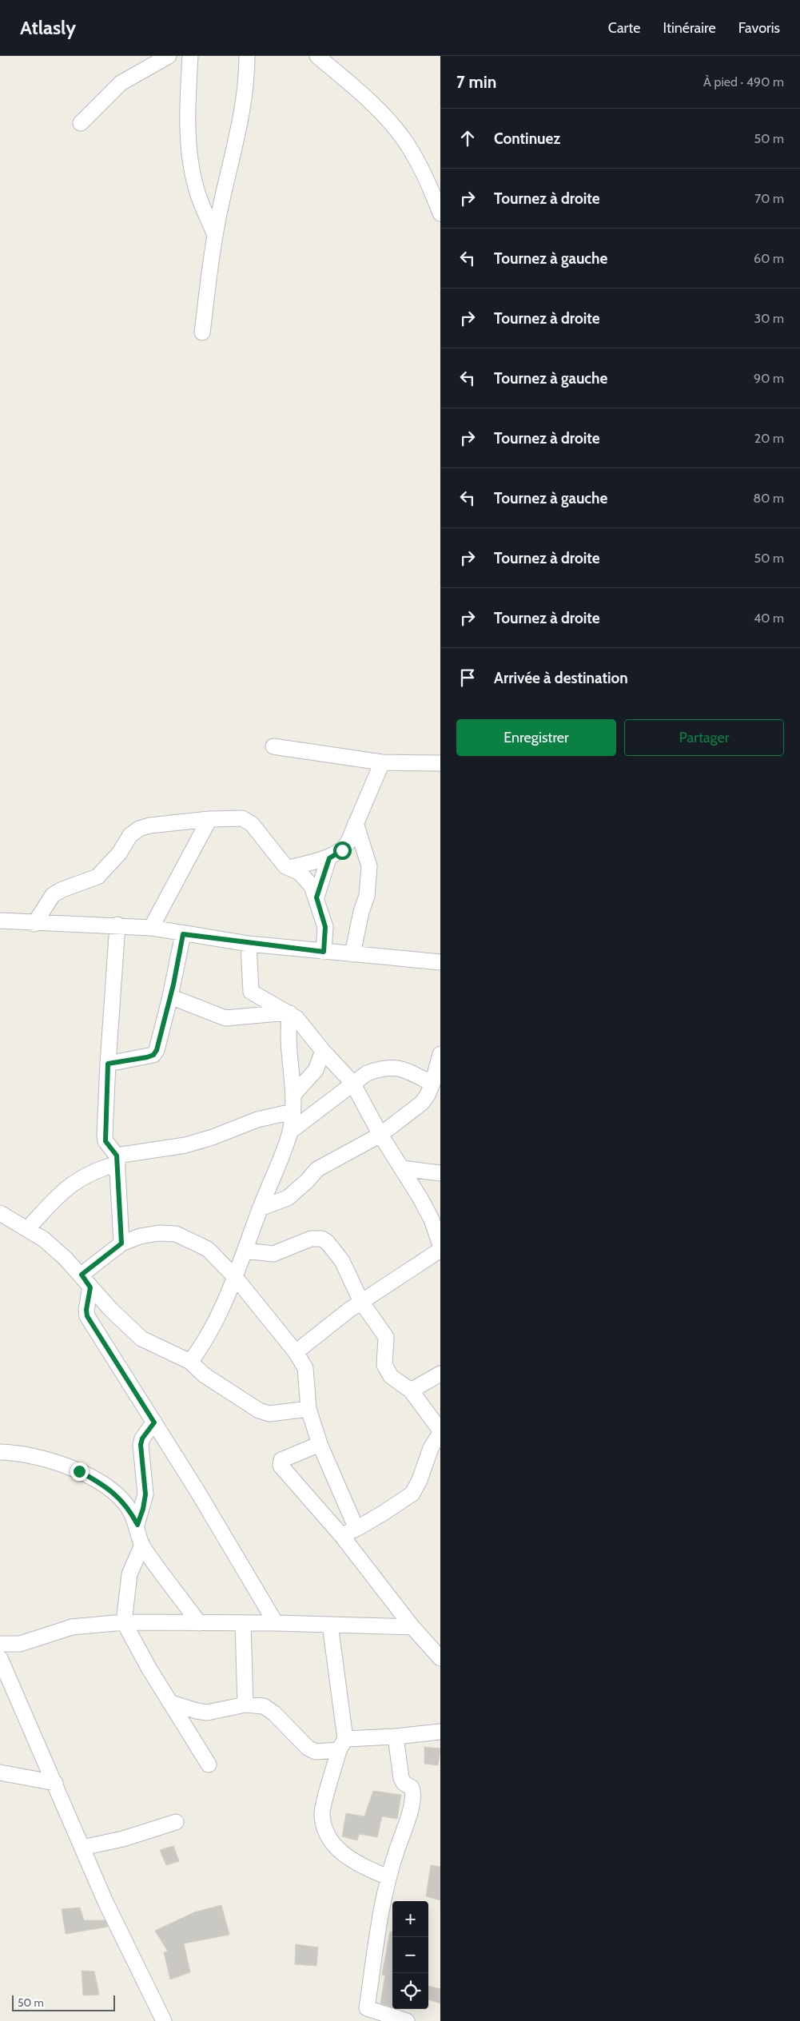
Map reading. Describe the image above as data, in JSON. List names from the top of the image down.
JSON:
{
  "scale_bar": "50 m",
  "page": {
    "header": "Atlasly",
    "nav": ["Carte", "Itinéraire", "Favoris"],
    "heading": ["7 min", "À pied · 490 m"],
    "list": [
      ["Continuez", "50 m"],
      ["Tournez à droite", "70 m"],
      ["Tournez à gauche", "60 m"],
      ["Tournez à droite", "30 m"],
      ["Tournez à gauche", "90 m"],
      ["Tournez à droite", "20 m"],
      ["Tournez à gauche", "80 m"],
      ["Tournez à droite", "50 m"],
      ["Tournez à droite", "40 m"],
      "Arrivée à destination"
    ],
    "buttons": ["Enregistrer", "Partager"],
    "map_buttons": ["+", "−"],
    "scale": "50 m"
  }
}
